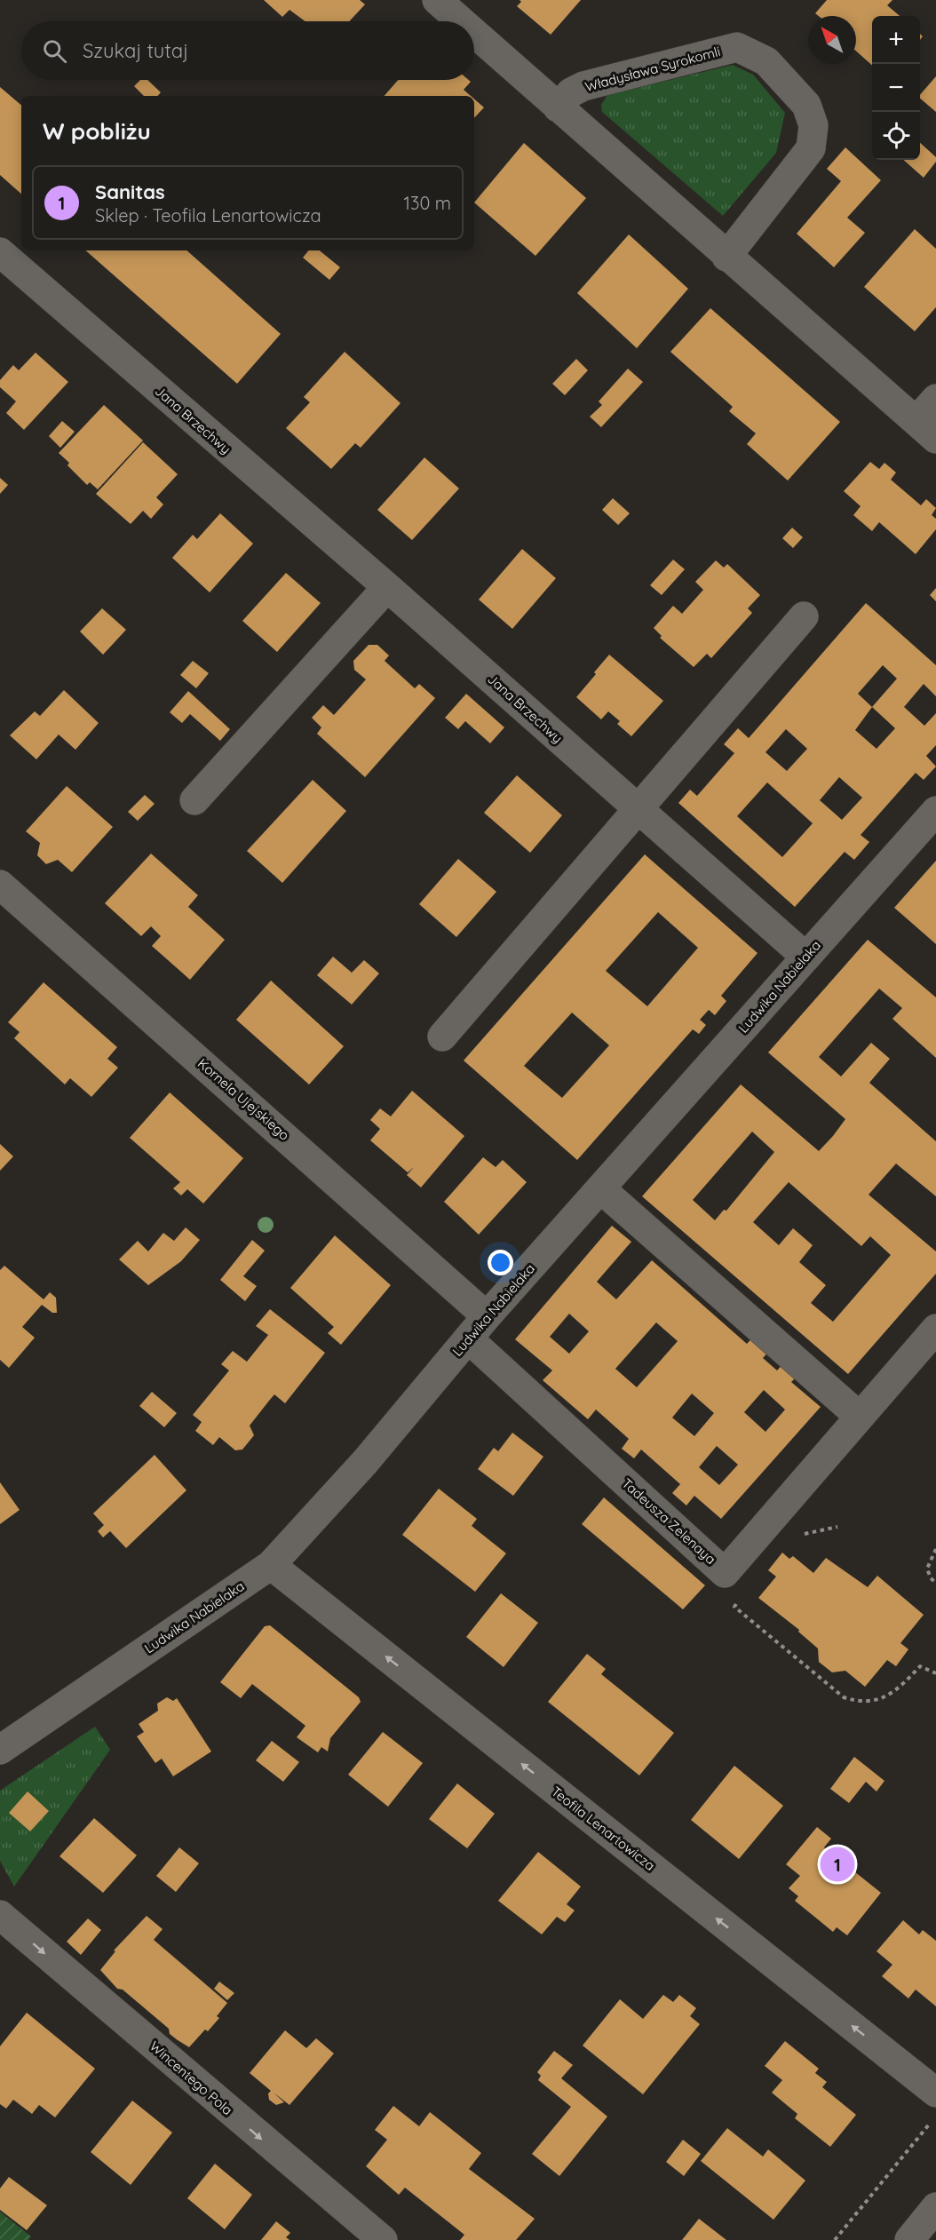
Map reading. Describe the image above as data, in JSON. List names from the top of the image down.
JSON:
{
  "streets": {
    "street": [
      "Władysława Syrokomli",
      "Jana Brzechwy",
      "Ludwika Nabielaka",
      "Kornela Ujejskiego",
      "Tadeusza Zelenaya",
      "Teofila Lenartowicza",
      "Wincentego Pola"
    ]
  },
  "crossings": [
    ["Jana Brzechwy", "Ludwika Nabielaka"],
    ["Ludwika Nabielaka", "Kornela Ujejskiego"],
    ["Ludwika Nabielaka", "Tadeusza Zelenaya"],
    ["Ludwika Nabielaka", "Teofila Lenartowicza"]
  ],
  "one_way": ["Teofila Lenartowicza", "Wincentego Pola"],
  "north": "top left",
  "page": {
    "map_buttons": ["+", "−"],
    "search": "Szukaj tutaj",
    "heading": "W pobliżu",
    "list": [
      {
        "mark": "1",
        "name": "Sanitas",
        "note": "Sklep · Teofila Lenartowicza",
        "value": "130 m"
      }
    ],
    "pins": "1"
  }
}
